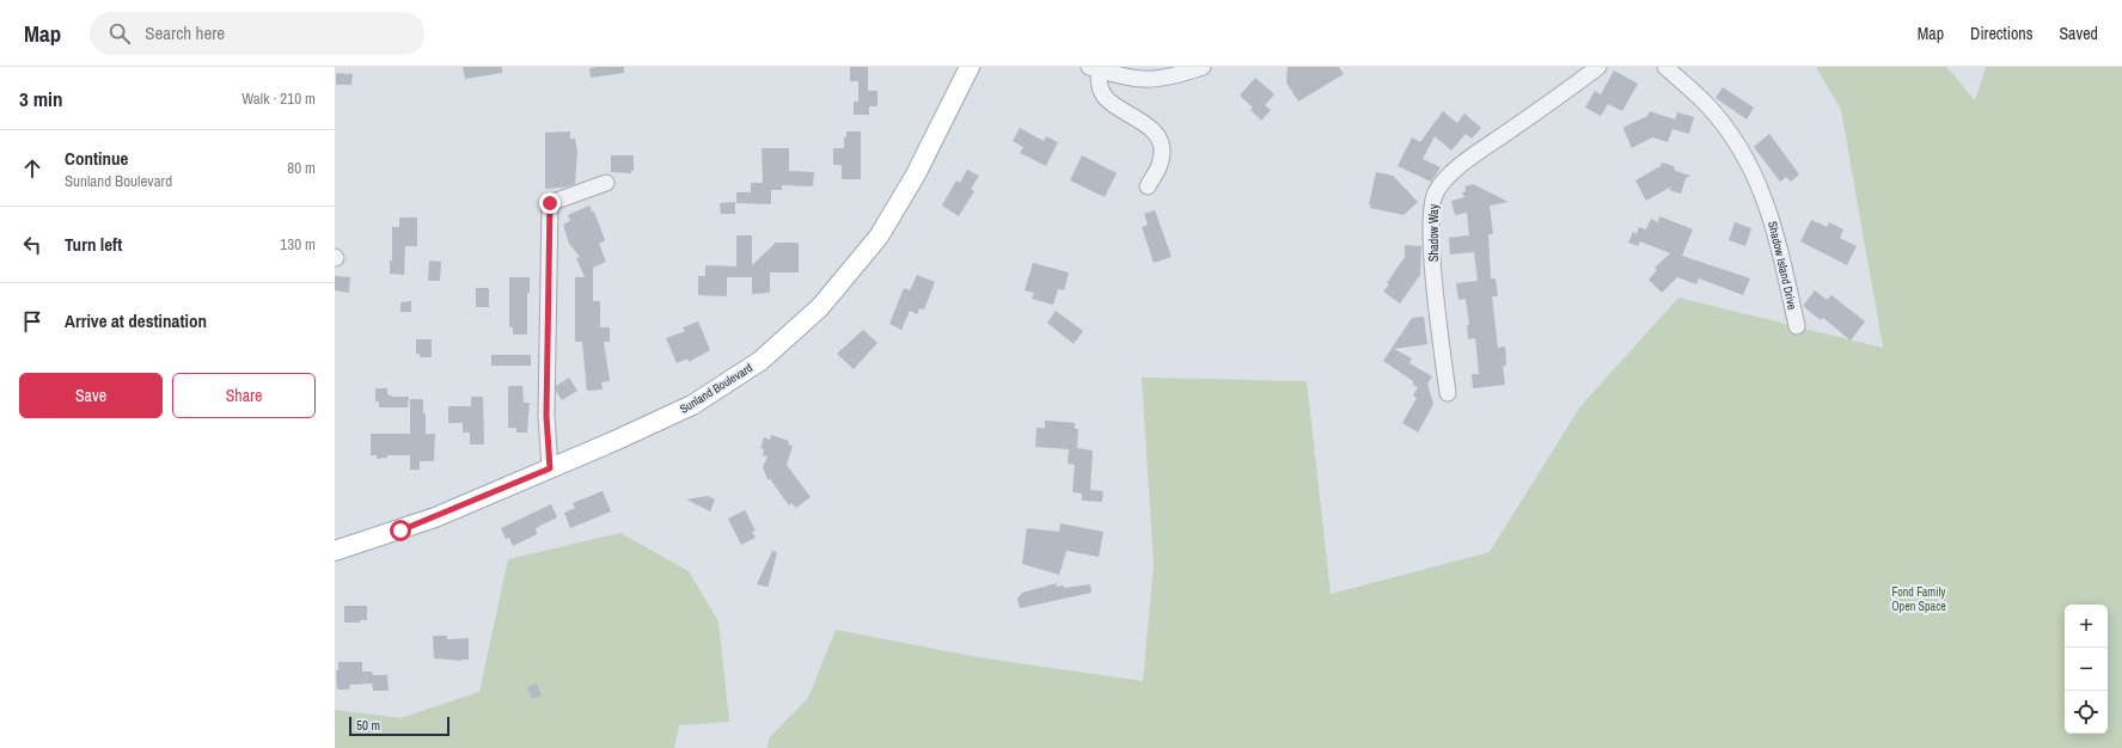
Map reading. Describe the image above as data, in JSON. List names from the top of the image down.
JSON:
{
  "streets": {
    "main road": ["Sunland Boulevard"],
    "street": ["Shadow Way", "Shadow Island Drive"]
  },
  "parks": ["Fond Family Open Space"],
  "scale_bar": "50 m",
  "page": {
    "header": "Map",
    "search": "Search here",
    "nav": ["Map", "Directions", "Saved"],
    "heading": ["3 min", "Walk · 210 m"],
    "list": [
      ["Continue", "Sunland Boulevard", "80 m"],
      ["Turn left", "130 m"],
      "Arrive at destination"
    ],
    "buttons": ["Save", "Share"],
    "map_buttons": ["+", "−"],
    "scale": "50 m"
  }
}
